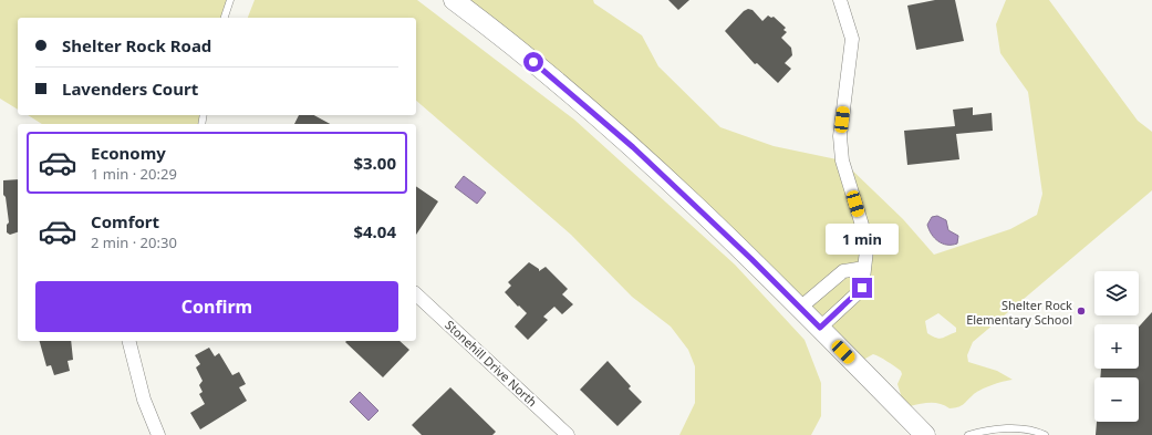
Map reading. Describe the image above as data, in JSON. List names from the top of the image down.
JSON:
{
  "streets": {
    "street": ["Stonehill Drive North"]
  },
  "places": ["Shelter Rock Elementary School"],
  "page": {
    "banner": ["Shelter Rock Road", "Lavenders Court"],
    "list": [
      {
        "name": "Economy",
        "note": "1 min · 20:29",
        "value": "$3.00"
      },
      {
        "name": "Comfort",
        "note": "2 min · 20:30",
        "value": "$4.04"
      }
    ],
    "bubble": "1 min",
    "map_buttons": ["+", "−"],
    "buttons": "Confirm"
  }
}
